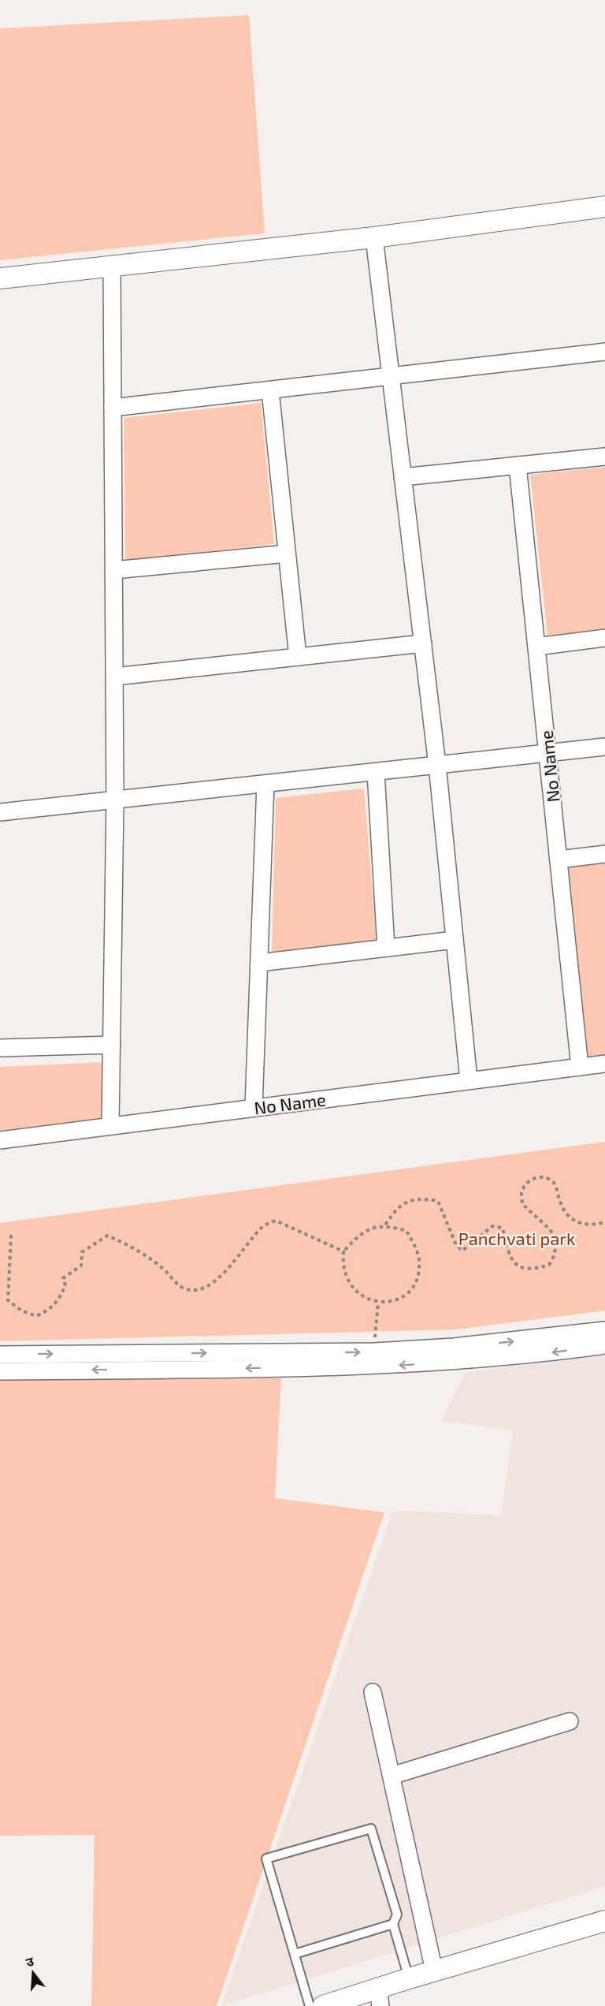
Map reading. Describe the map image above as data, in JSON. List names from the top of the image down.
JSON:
{
  "streets": {
    "street": ["No Name"]
  },
  "parks": ["Panchvati park"],
  "north": "top"
}
